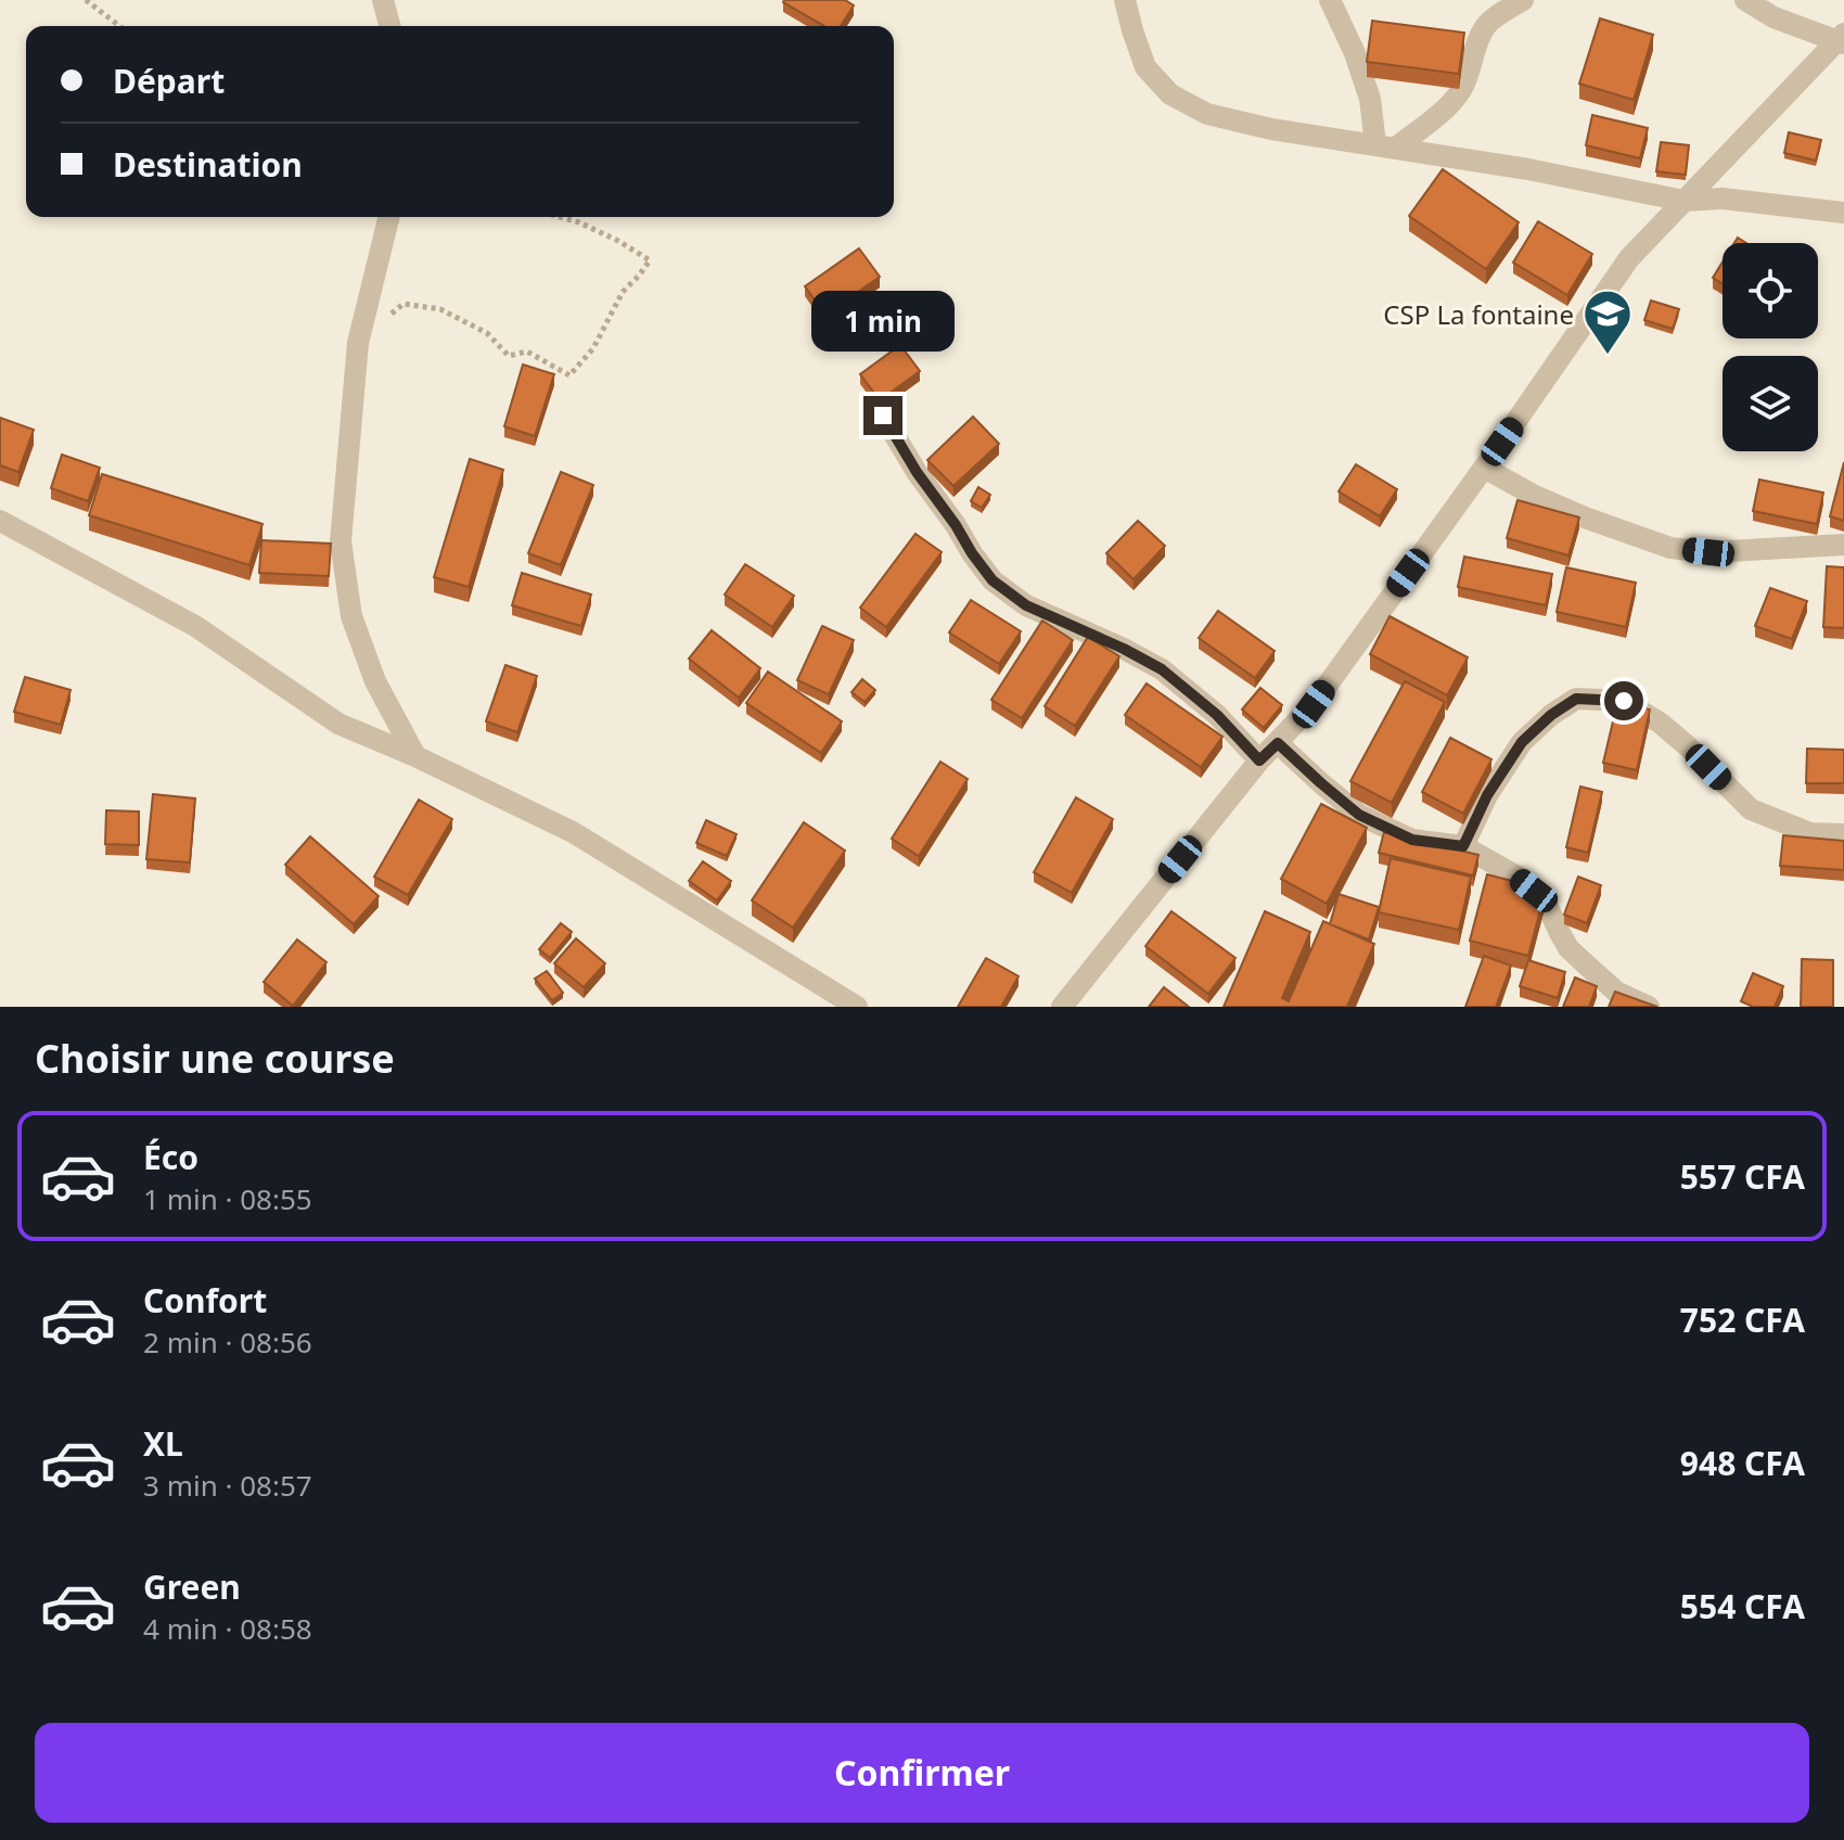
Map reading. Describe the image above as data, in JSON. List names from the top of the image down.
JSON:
{
  "places": {
    "school or university": ["CSP La fontaine"]
  },
  "page": {
    "banner": ["Départ", "Destination"],
    "bubble": "1 min",
    "heading": "Choisir une course",
    "list": [
      {
        "name": "Éco",
        "note": "1 min · 08:55",
        "value": "557 CFA"
      },
      {
        "name": "Confort",
        "note": "2 min · 08:56",
        "value": "752 CFA"
      },
      {
        "name": "XL",
        "note": "3 min · 08:57",
        "value": "948 CFA"
      },
      {
        "name": "Green",
        "note": "4 min · 08:58",
        "value": "554 CFA"
      }
    ],
    "buttons": "Confirmer"
  }
}
